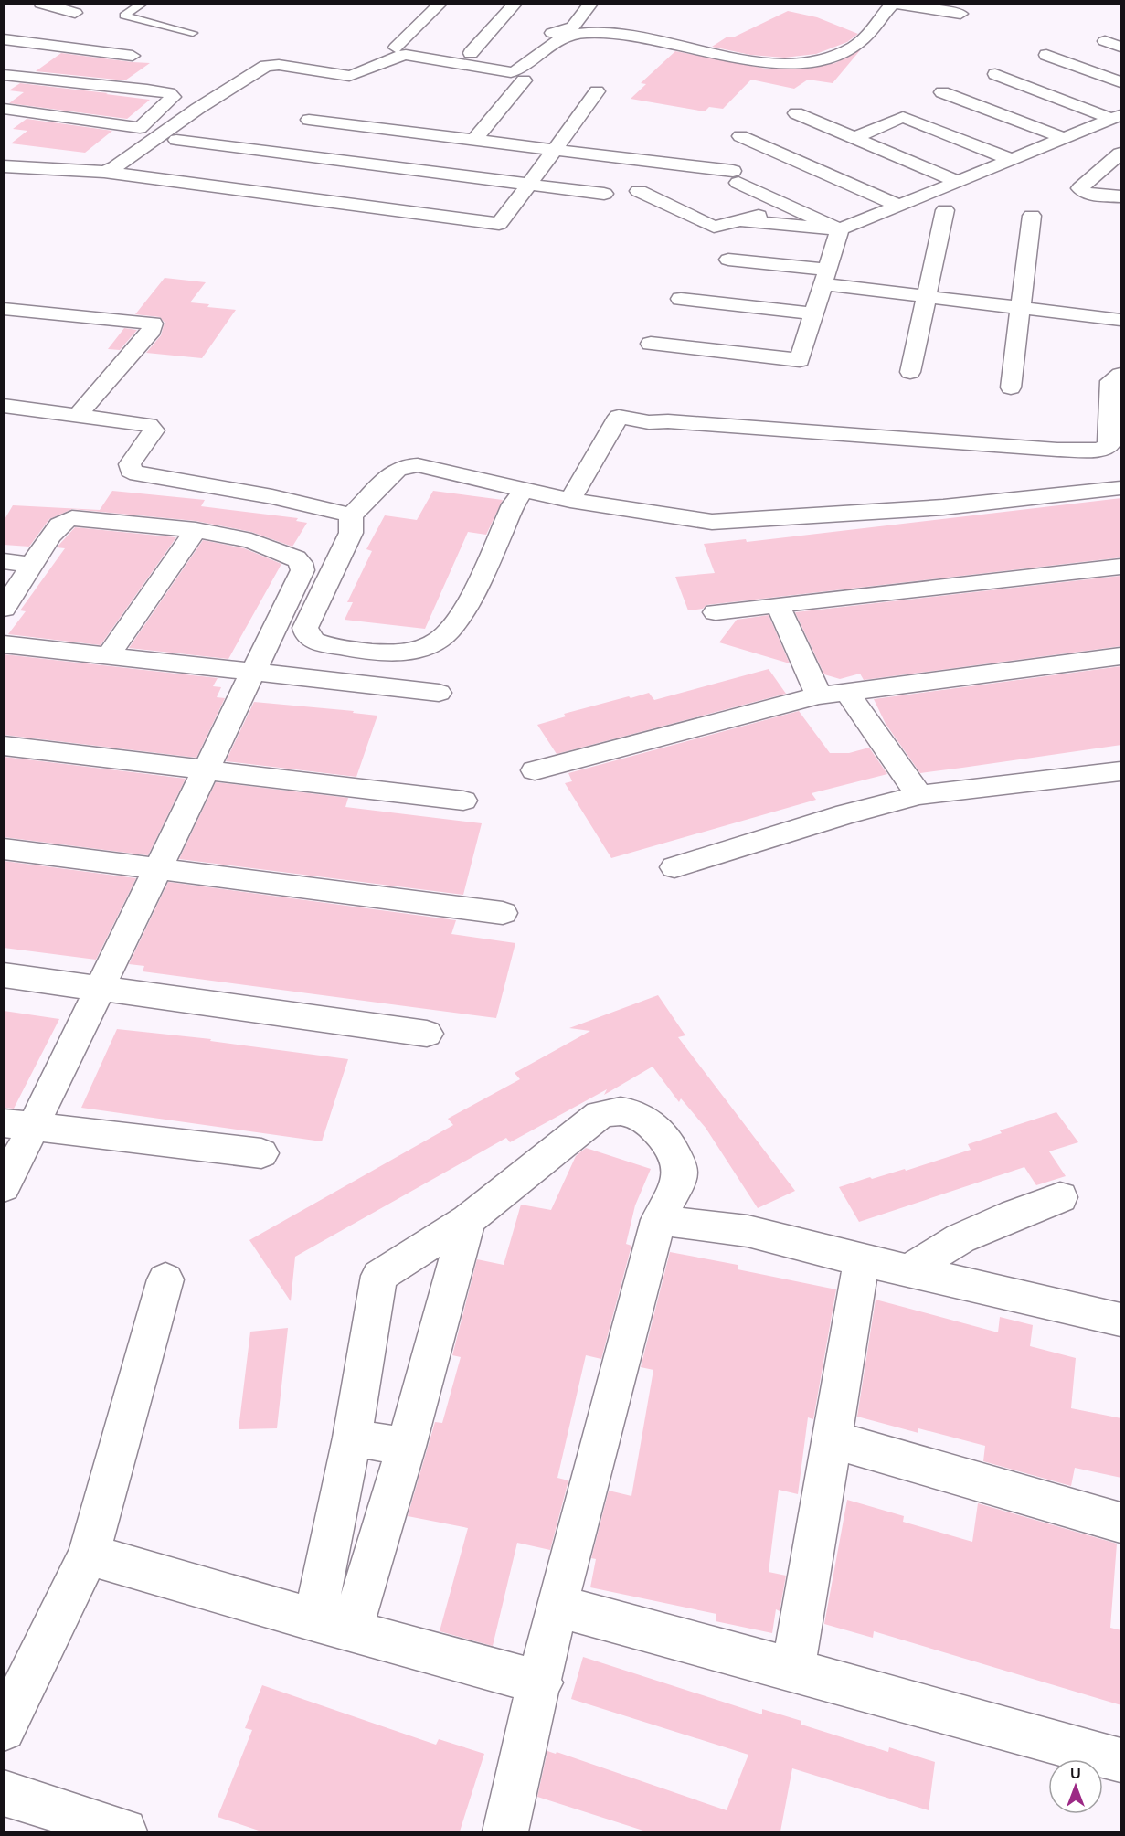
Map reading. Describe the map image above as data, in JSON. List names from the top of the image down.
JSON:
{
  "north": "top"
}
